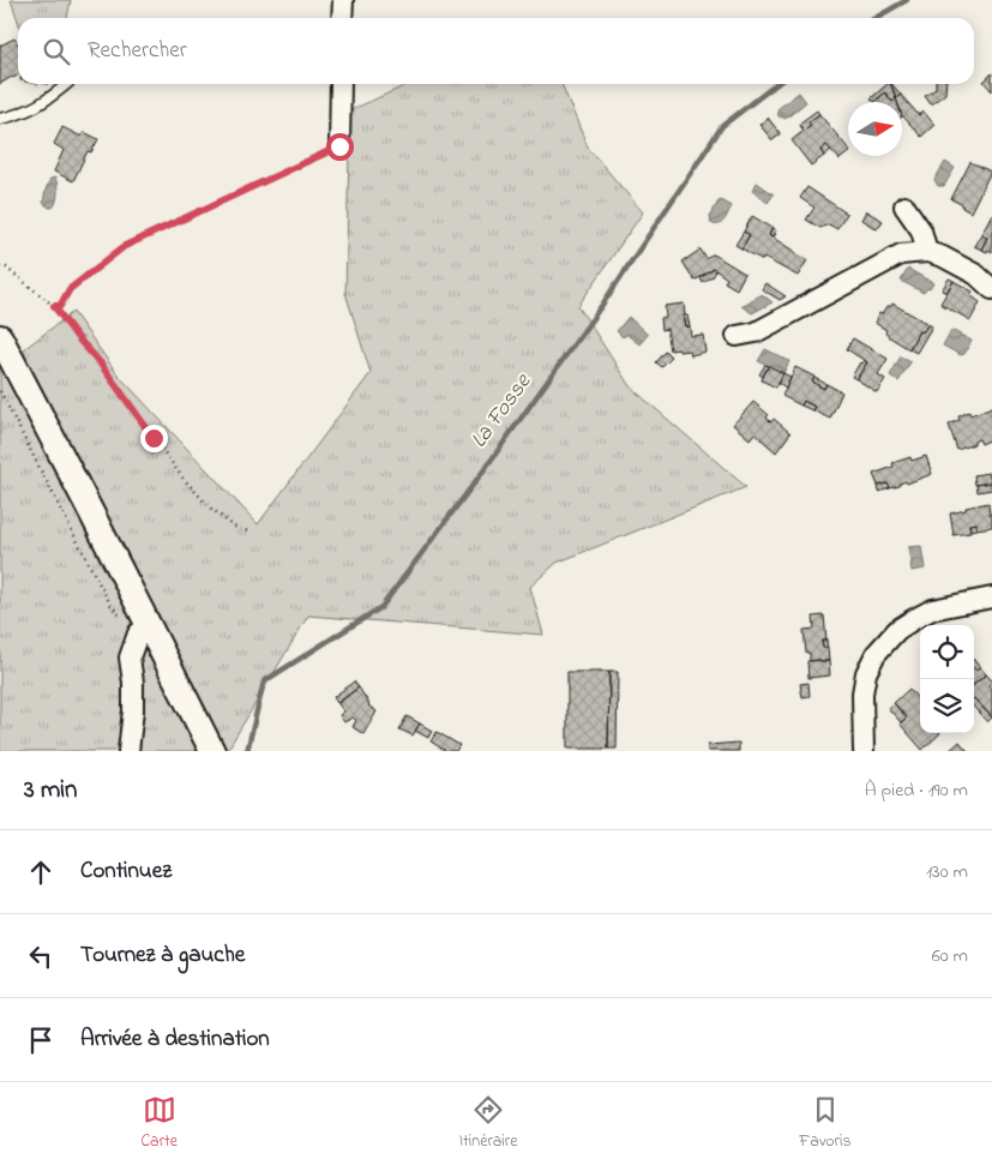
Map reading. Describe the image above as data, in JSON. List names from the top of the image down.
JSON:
{
  "water": ["La Fosse"],
  "north": "right",
  "page": {
    "search": "Rechercher",
    "heading": ["3 min", "À pied · 190 m"],
    "list": [
      ["Continuez", "130 m"],
      ["Tournez à gauche", "60 m"],
      "Arrivée à destination"
    ],
    "nav": ["Carte", "Itinéraire", "Favoris"]
  }
}
